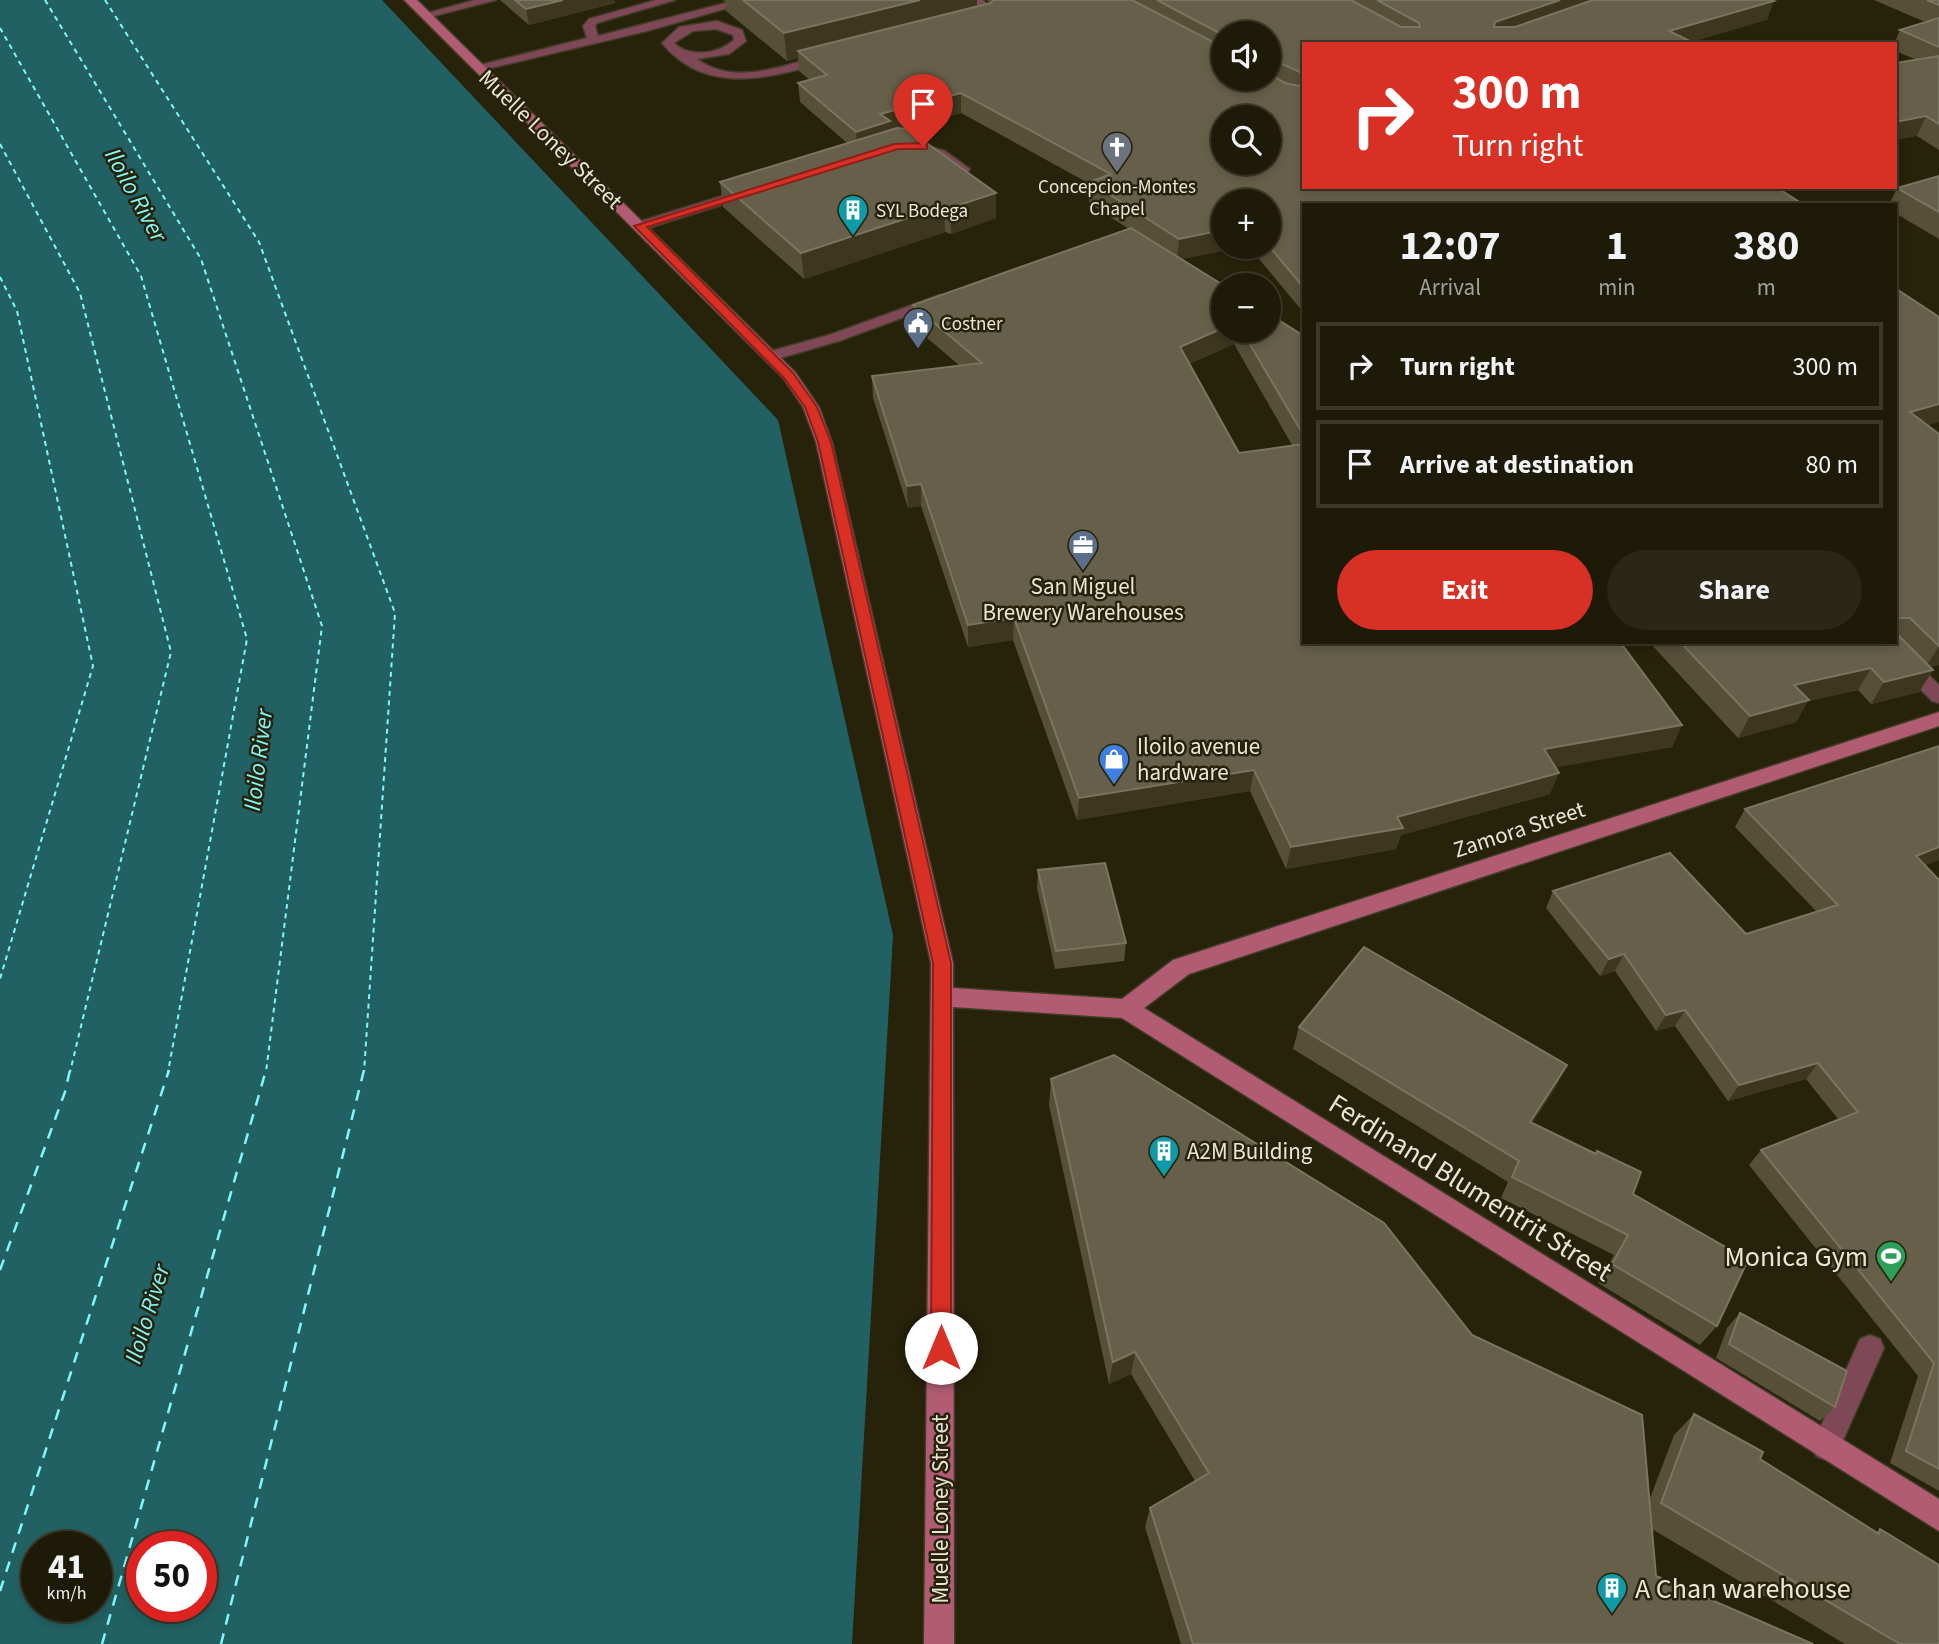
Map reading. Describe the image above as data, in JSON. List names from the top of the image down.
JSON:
{
  "streets": {
    "main road": ["Muelle Loney Street", "Zamora Street", "Ferdinand Blumentrit Street"]
  },
  "crossings": [
    ["Muelle Loney Street", "Ferdinand Blumentrit Street"],
    ["Zamora Street", "Ferdinand Blumentrit Street"]
  ],
  "water": ["Iloilo River"],
  "places": {
    "church": ["Concepcion-Montes Chapel"],
    "building": ["SYL Bodega", "A2M Building", "A Chan warehouse"],
    "public building": ["Costner"],
    "office": ["San Miguel Brewery Warehouses"],
    "shop": ["Iloilo avenue hardware"],
    "sports": ["Monica Gym"]
  },
  "page": {
    "map_buttons": ["+", "−"],
    "turn": ["300 m", "Turn right"],
    "eta": [
      "12:07",
      "Arrival",
      "1",
      "min",
      "380",
      "m"
    ],
    "list": [
      {
        "name": "Turn right",
        "value": "300 m"
      },
      {
        "name": "Arrive at destination",
        "value": "80 m"
      }
    ],
    "buttons": ["Exit", "Share"],
    "speed": "41 km/h",
    "limit": "50"
  }
}
